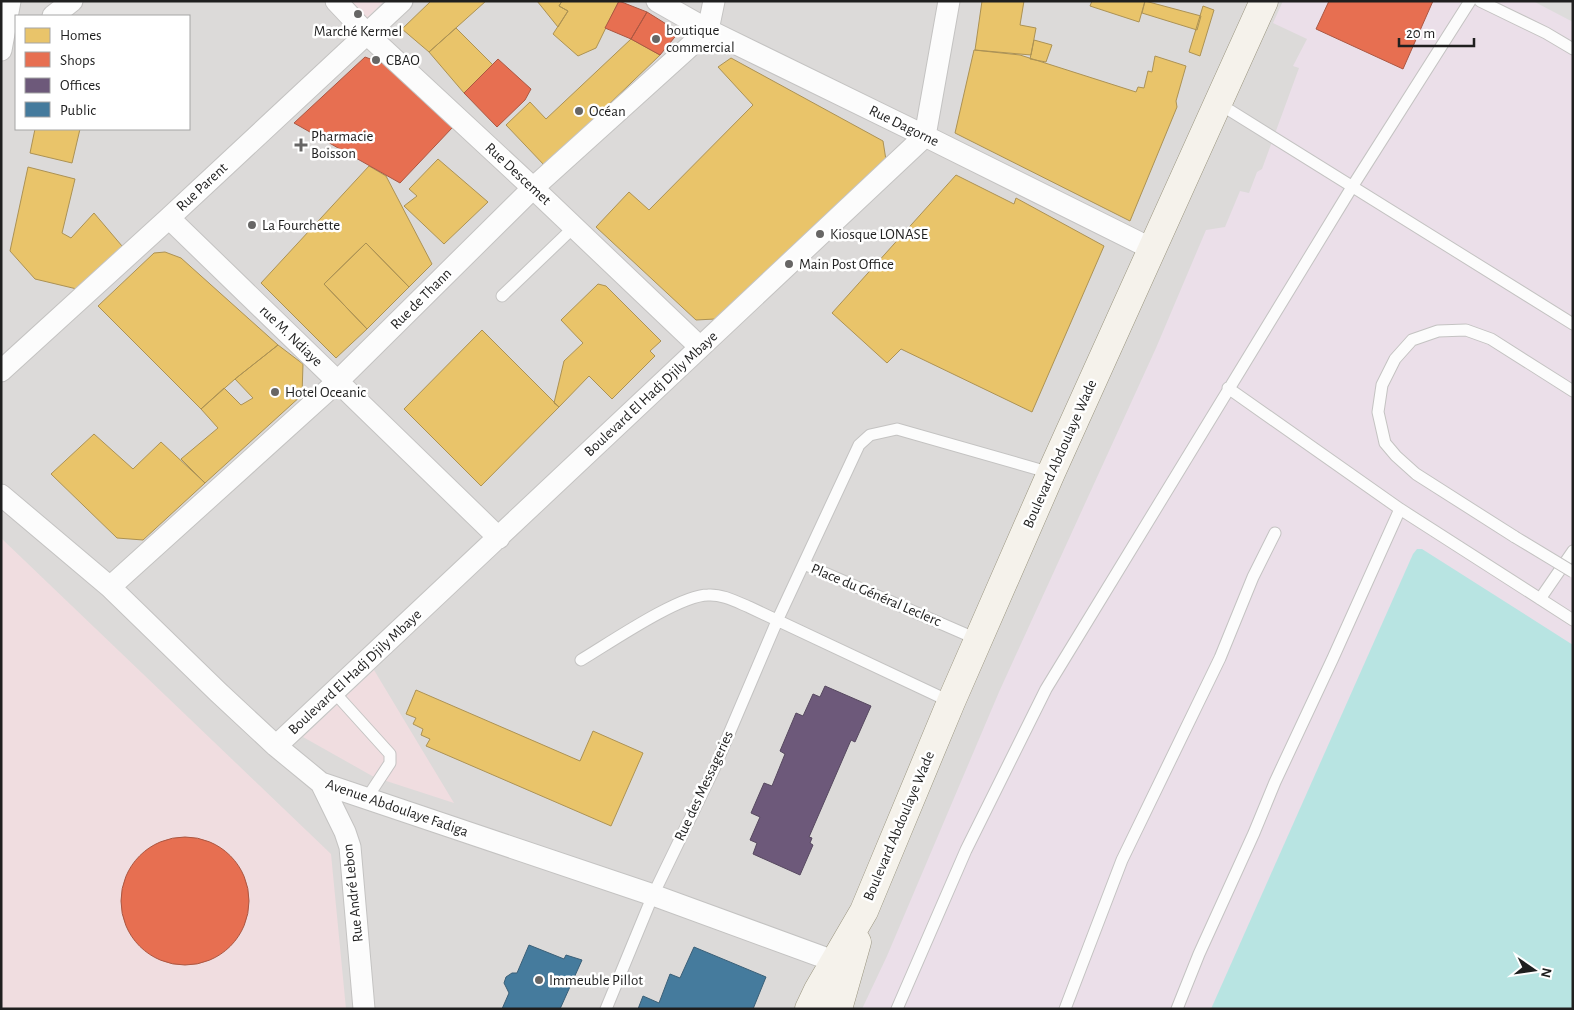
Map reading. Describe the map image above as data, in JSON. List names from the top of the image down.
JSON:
{
  "streets": {
    "street": [
      "Rue Dagorne",
      "Rue Descemet",
      "Rue Parent",
      "Rue de Thann",
      "rue M. Ndiaye",
      "Boulevard El Hadj Djily Mbaye",
      "Boulevard Abdoulaye Wade",
      "Avenue Abdoulaye Fadiga",
      "Rue André Lebon"
    ],
    "lane": ["Place du Général Leclerc", "Rue des Messageries"]
  },
  "crossings": [
    ["Rue Dagorne", "Rue de Thann"],
    ["Rue Dagorne", "Boulevard El Hadj Djily Mbaye"],
    ["Rue Dagorne", "Boulevard Abdoulaye Wade"],
    ["Rue Descemet", "Rue Parent"],
    ["Rue Descemet", "Rue de Thann"],
    ["Rue Descemet", "Boulevard El Hadj Djily Mbaye"],
    ["Rue Parent", "rue M. Ndiaye"],
    ["Rue de Thann", "rue M. Ndiaye"],
    ["Rue de Thann", "Avenue Abdoulaye Fadiga"],
    ["rue M. Ndiaye", "Boulevard El Hadj Djily Mbaye"],
    ["Boulevard El Hadj Djily Mbaye", "Avenue Abdoulaye Fadiga"],
    ["Boulevard Abdoulaye Wade", "Place du Général Leclerc"],
    ["Boulevard Abdoulaye Wade", "Avenue Abdoulaye Fadiga"],
    ["Place du Général Leclerc", "Rue des Messageries"],
    ["Rue des Messageries", "Avenue Abdoulaye Fadiga"],
    ["Avenue Abdoulaye Fadiga", "Rue André Lebon"]
  ],
  "places": {
    "other": [
      "Marché Kermel",
      "boutique commercial",
      "CBAO",
      "Océan",
      "La Fourchette",
      "Kiosque LONASE",
      "Main Post Office",
      "Hotel Oceanic",
      "Immeuble Pillot"
    ],
    "health": ["Pharmacie Boisson"]
  },
  "legend": [
    "Homes",
    "Shops",
    "Offices",
    "Public"
  ],
  "scale_bar": "20 m",
  "north": "right"
}
